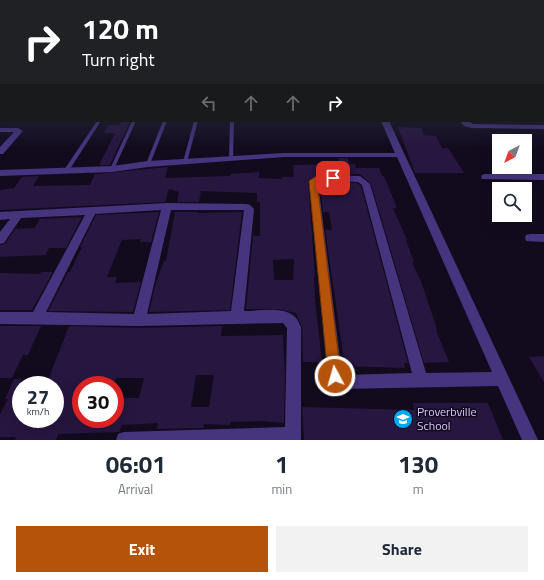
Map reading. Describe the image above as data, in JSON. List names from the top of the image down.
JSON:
{
  "places": {
    "school or university": ["Proverbville School"]
  },
  "north": "bottom left",
  "page": {
    "turn": ["120 m", "Turn right"],
    "speed": "27 km/h",
    "limit": "30",
    "eta": [
      "06:01",
      "Arrival",
      "1",
      "min",
      "130",
      "m"
    ],
    "buttons": ["Exit", "Share"]
  }
}
